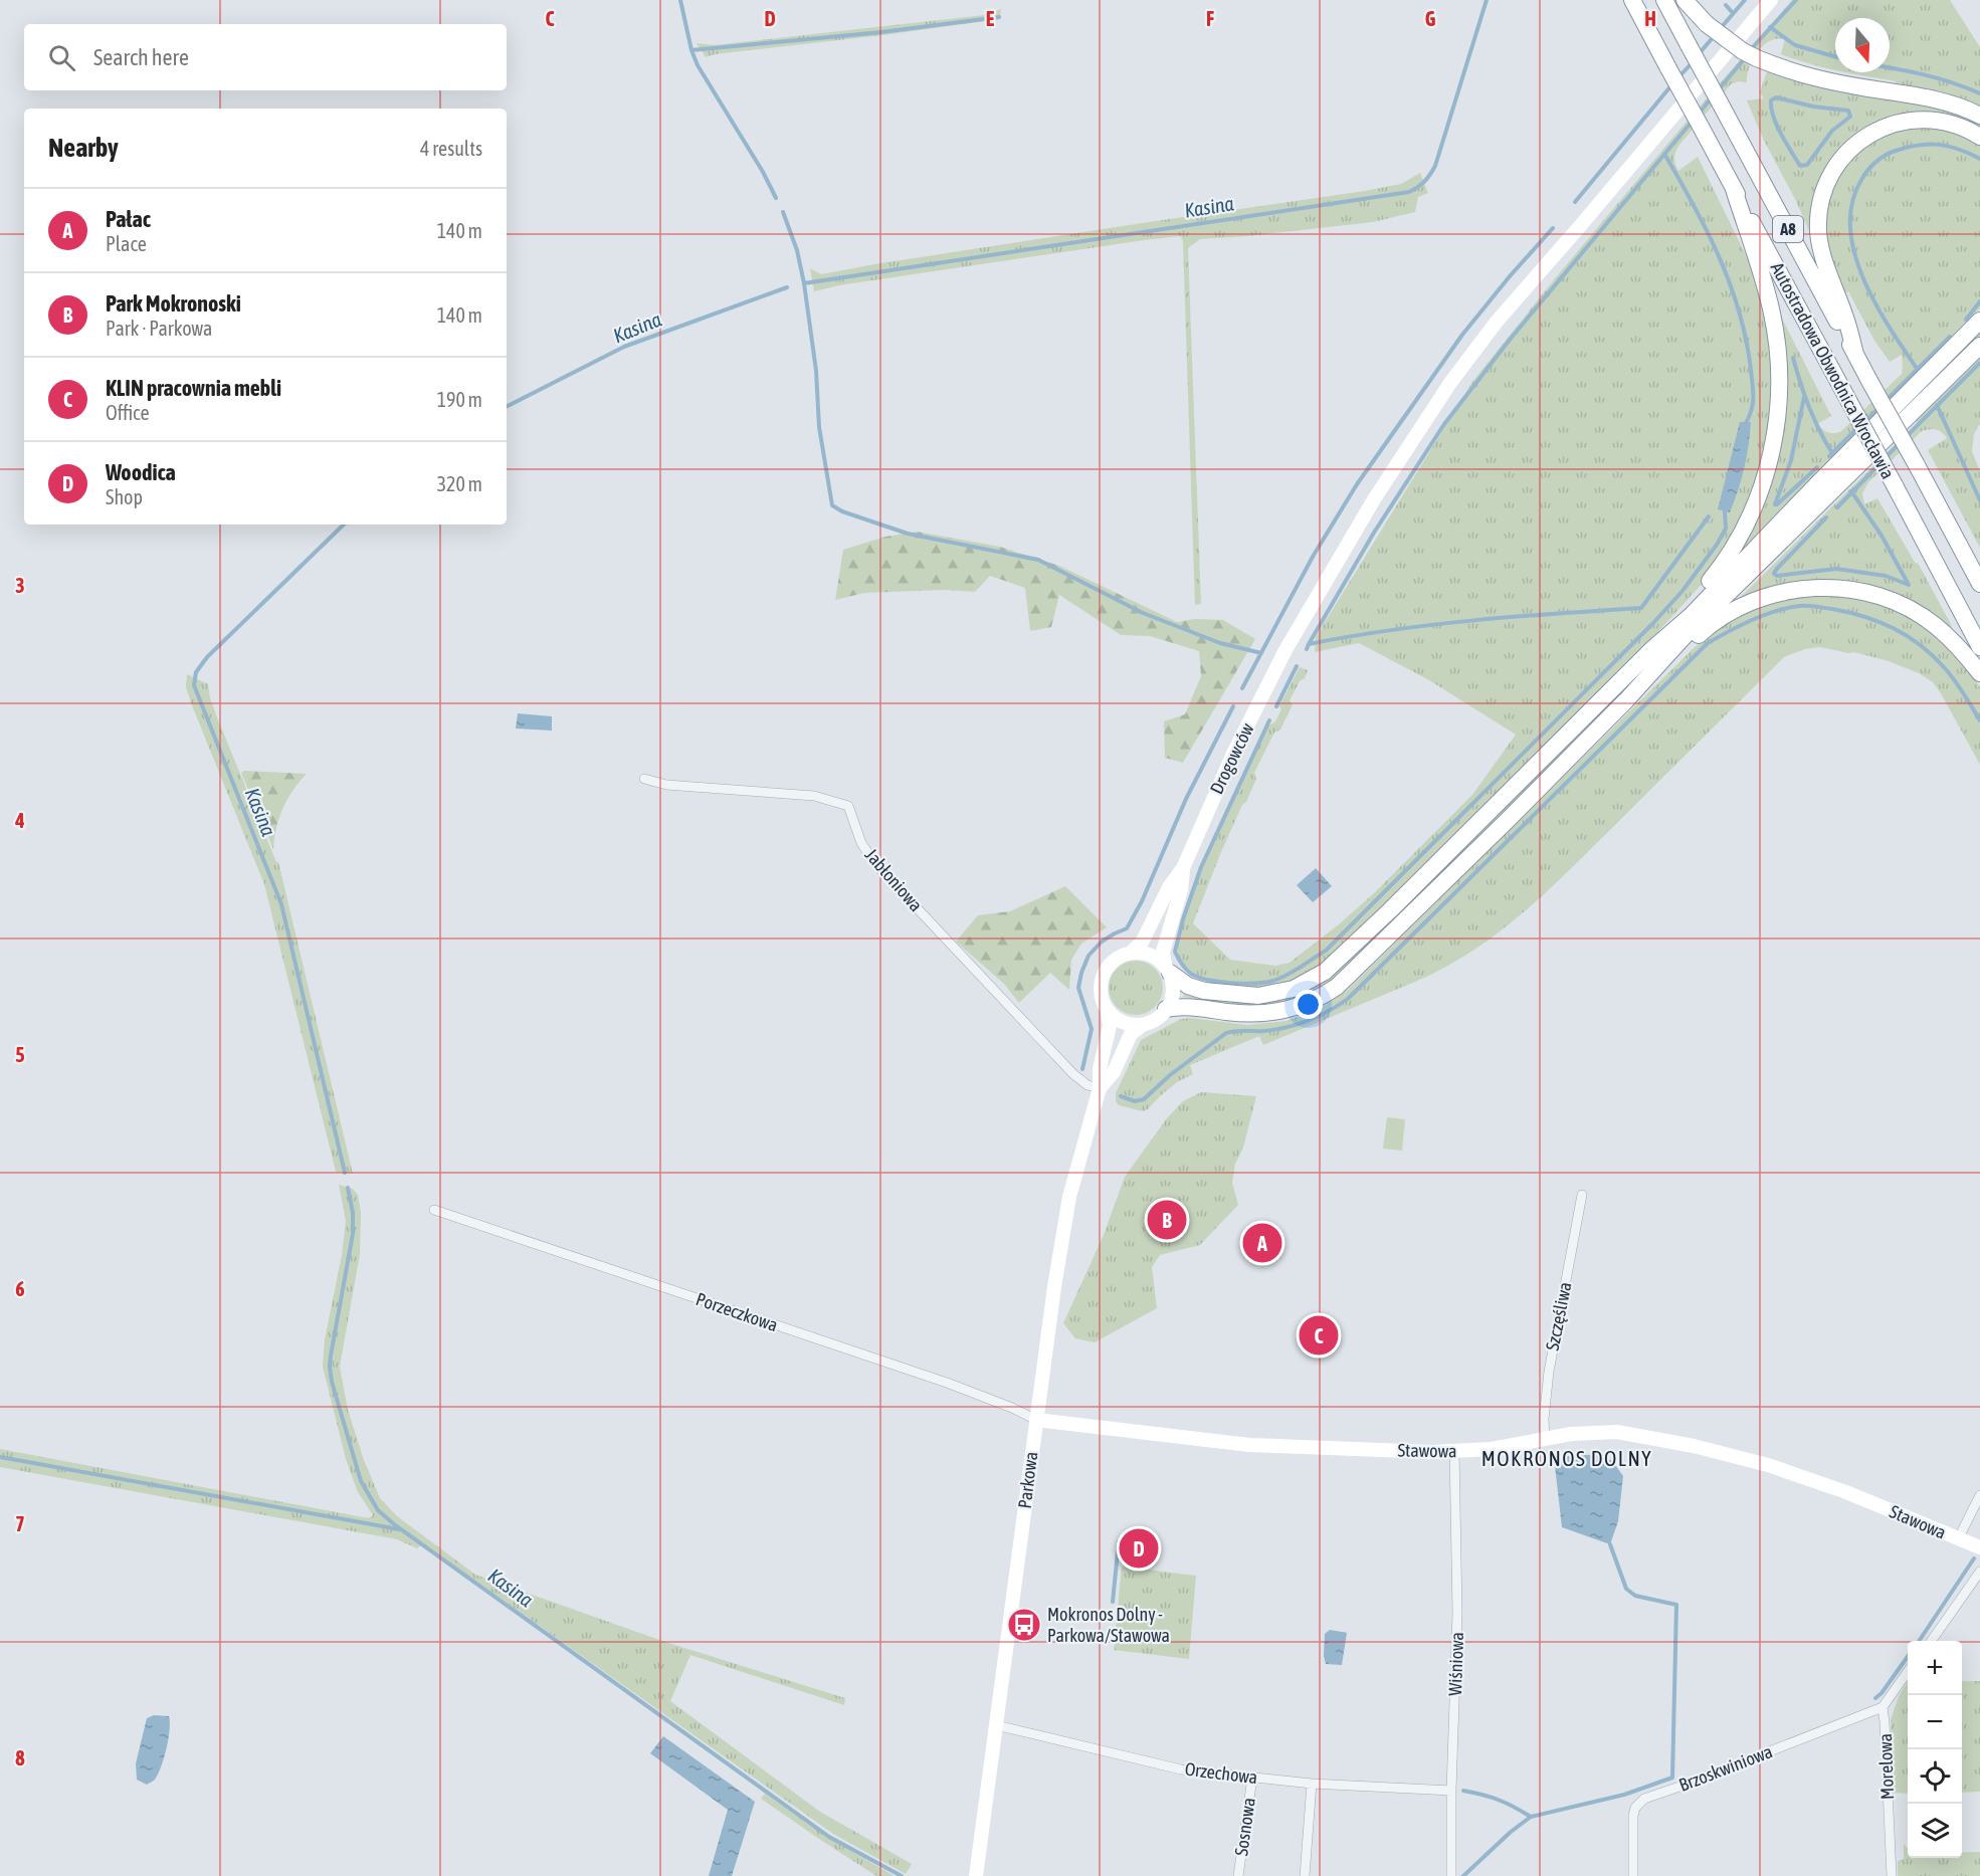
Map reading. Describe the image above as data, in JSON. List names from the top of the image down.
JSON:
{
  "streets": {
    "highway": ["A8", "Autostradowa Obwodnica Wrocławia"],
    "main road": ["Drogowców", "Stawowa", "Parkowa"],
    "street": [
      "Jabłoniowa",
      "Porzeczkowa",
      "Szczęśliwa",
      "Wiśniowa",
      "Morelowa",
      "Brzoskwiniowa",
      "Orzechowa",
      "Sosnowa"
    ]
  },
  "crossings": [
    ["Drogowców", "Parkowa"],
    ["Jabłoniowa", "Parkowa"],
    ["Porzeczkowa", "Stawowa"],
    ["Porzeczkowa", "Parkowa"],
    ["Szczęśliwa", "Stawowa"],
    ["Stawowa", "Parkowa"],
    ["Stawowa", "Wiśniowa"],
    ["Parkowa", "Orzechowa"],
    ["Wiśniowa", "Orzechowa"],
    ["Morelowa", "Brzoskwiniowa"],
    ["Orzechowa", "Sosnowa"]
  ],
  "districts": ["MOKRONOS DOLNY"],
  "water": ["Kasina"],
  "places": {
    "bus stop": ["Mokronos Dolny - Parkowa/Stawowa"]
  },
  "north": "bottom",
  "page": {
    "search": "Search here",
    "heading": ["Nearby", "4 results"],
    "list": [
      {
        "mark": "A",
        "name": "Pałac",
        "note": "Place",
        "value": "140 m"
      },
      {
        "mark": "B",
        "name": "Park Mokronoski",
        "note": "Park · Parkowa",
        "value": "140 m"
      },
      {
        "mark": "C",
        "name": "KLIN pracownia mebli",
        "note": "Office",
        "value": "190 m"
      },
      {
        "mark": "D",
        "name": "Woodica",
        "note": "Shop",
        "value": "320 m"
      }
    ],
    "pins": [
      "B",
      "A",
      "C",
      "D"
    ],
    "map_buttons": ["+", "−"]
  },
  "grid": {
    "columns": [
      "C",
      "D",
      "E",
      "F",
      "G",
      "H"
    ],
    "rows": [
      "3",
      "4",
      "5",
      "6",
      "7",
      "8"
    ]
  }
}
